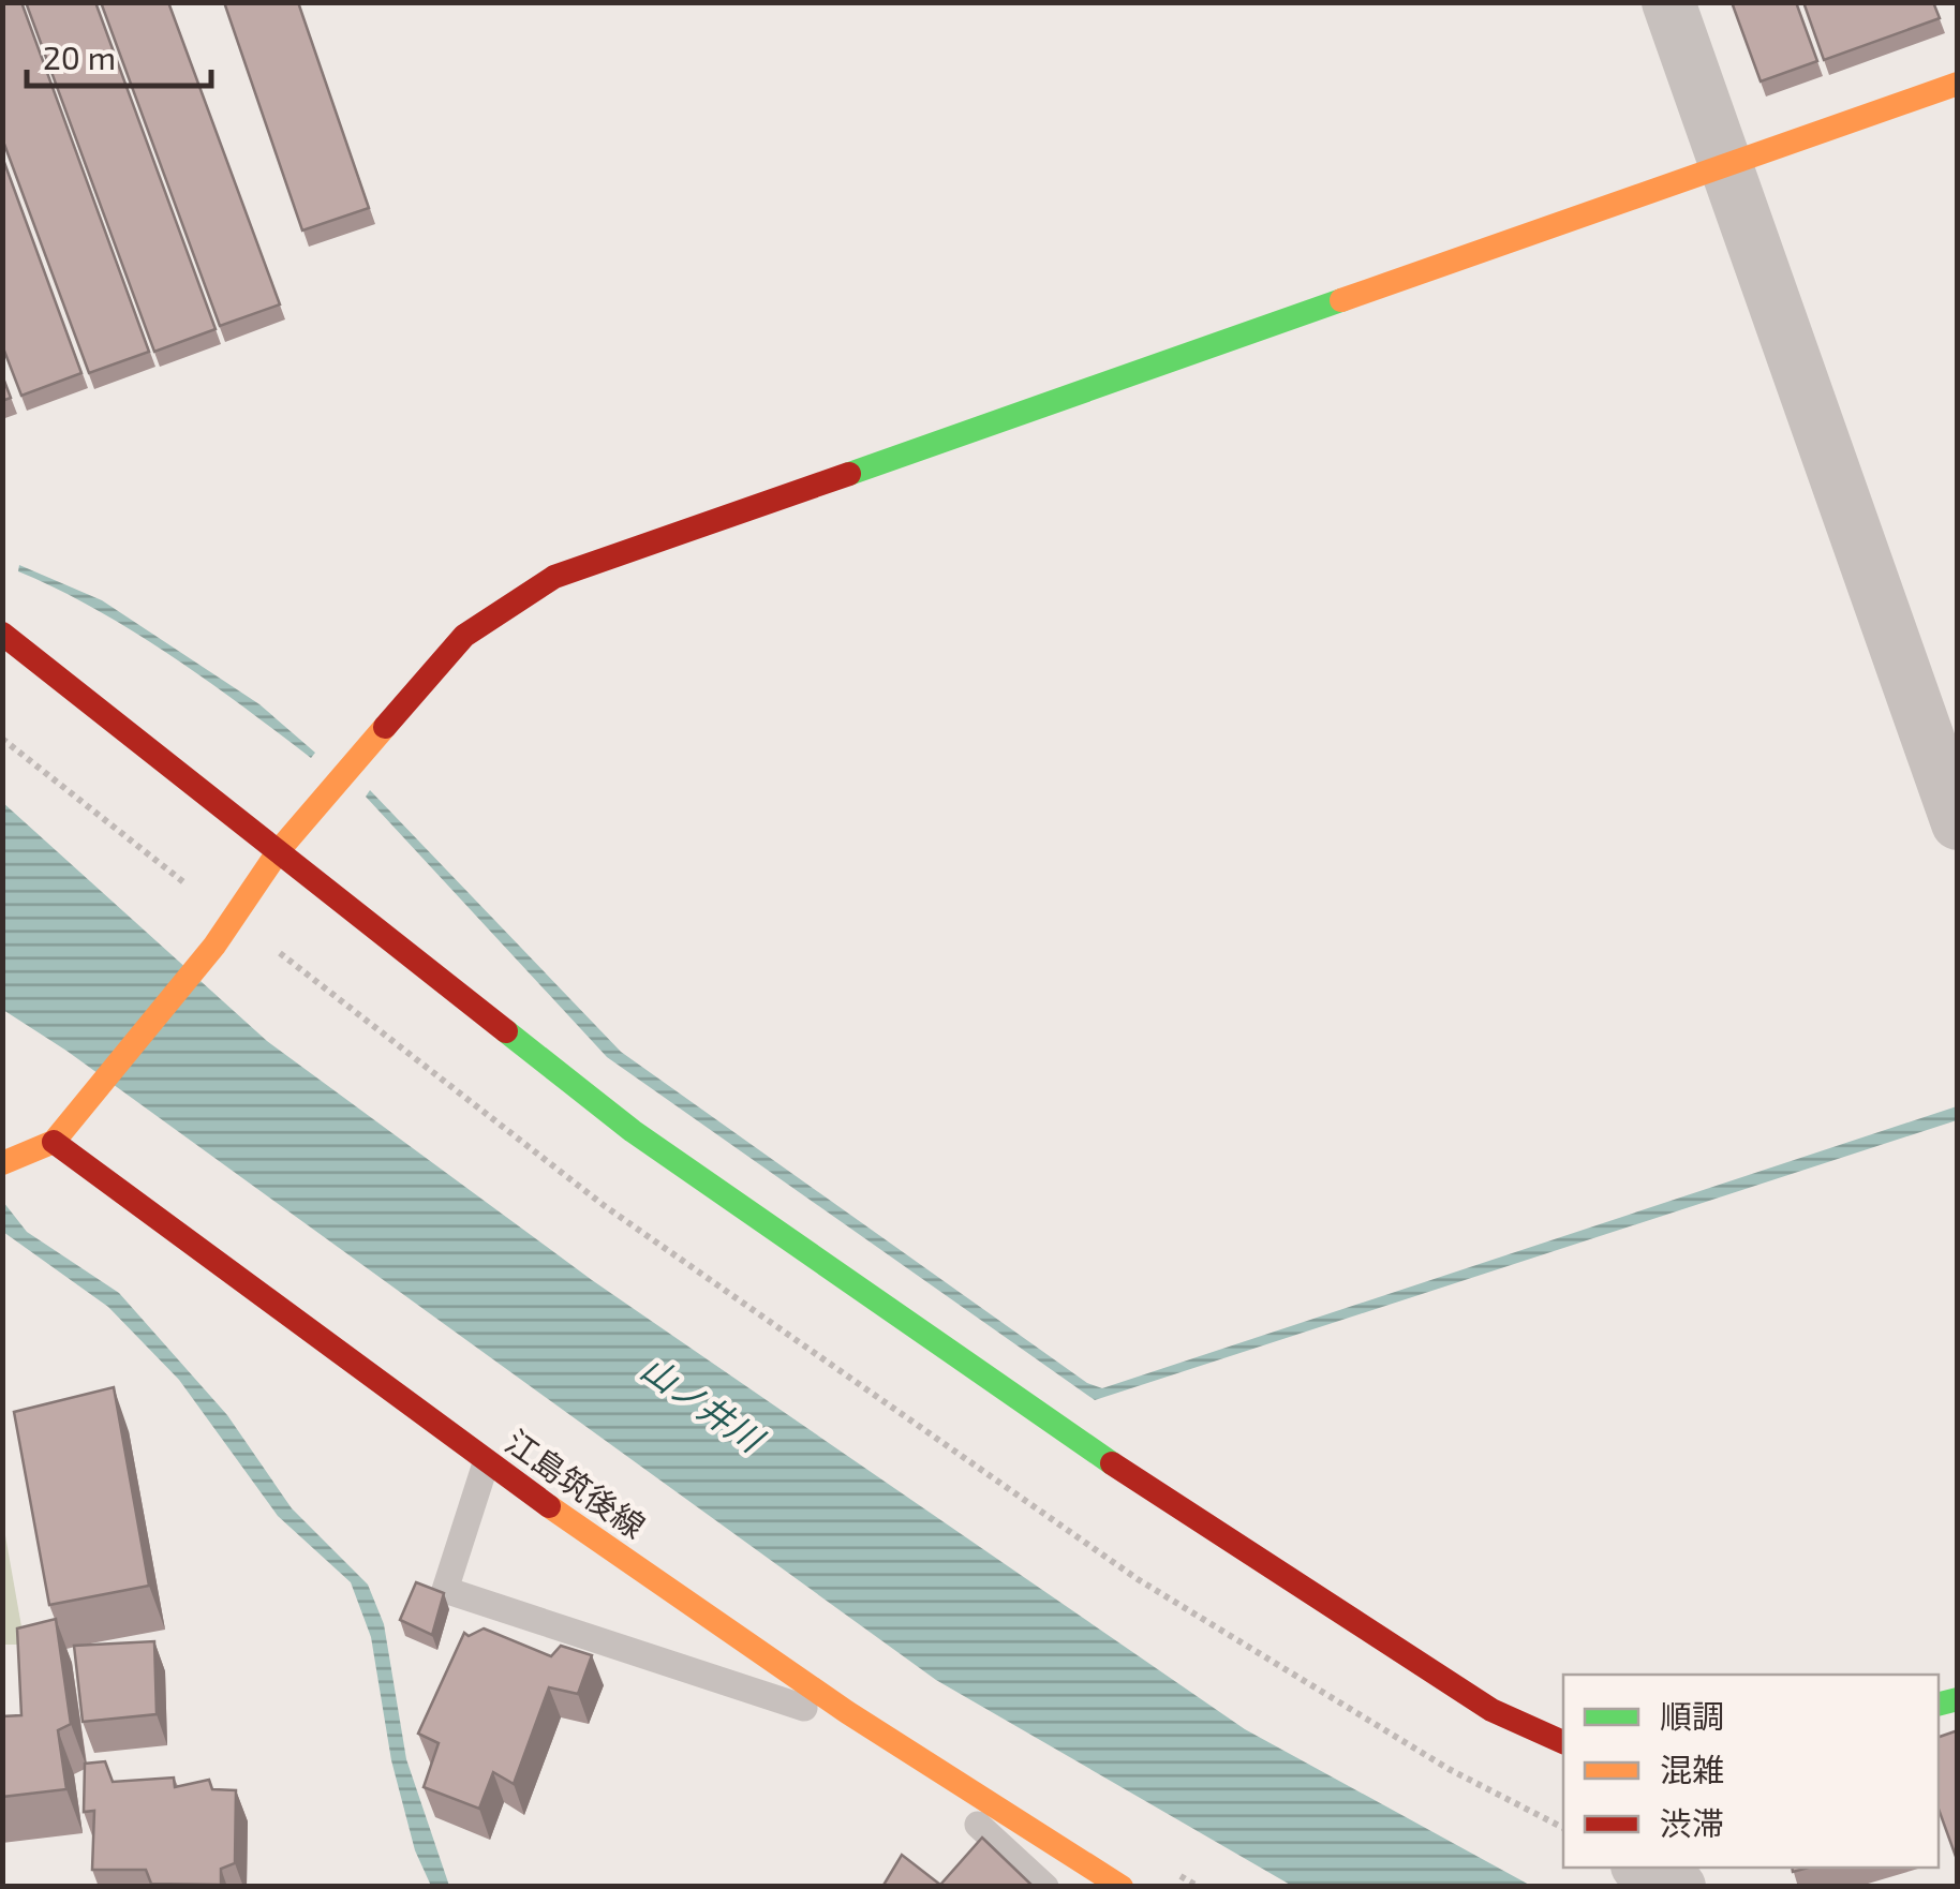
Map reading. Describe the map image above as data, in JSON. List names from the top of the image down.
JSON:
{
  "streets": {
    "street": ["江島筑後線"]
  },
  "water": ["山ノ井川"],
  "legend": ["順調", "混雑", "渋滞"],
  "scale_bar": "20 m"
}
